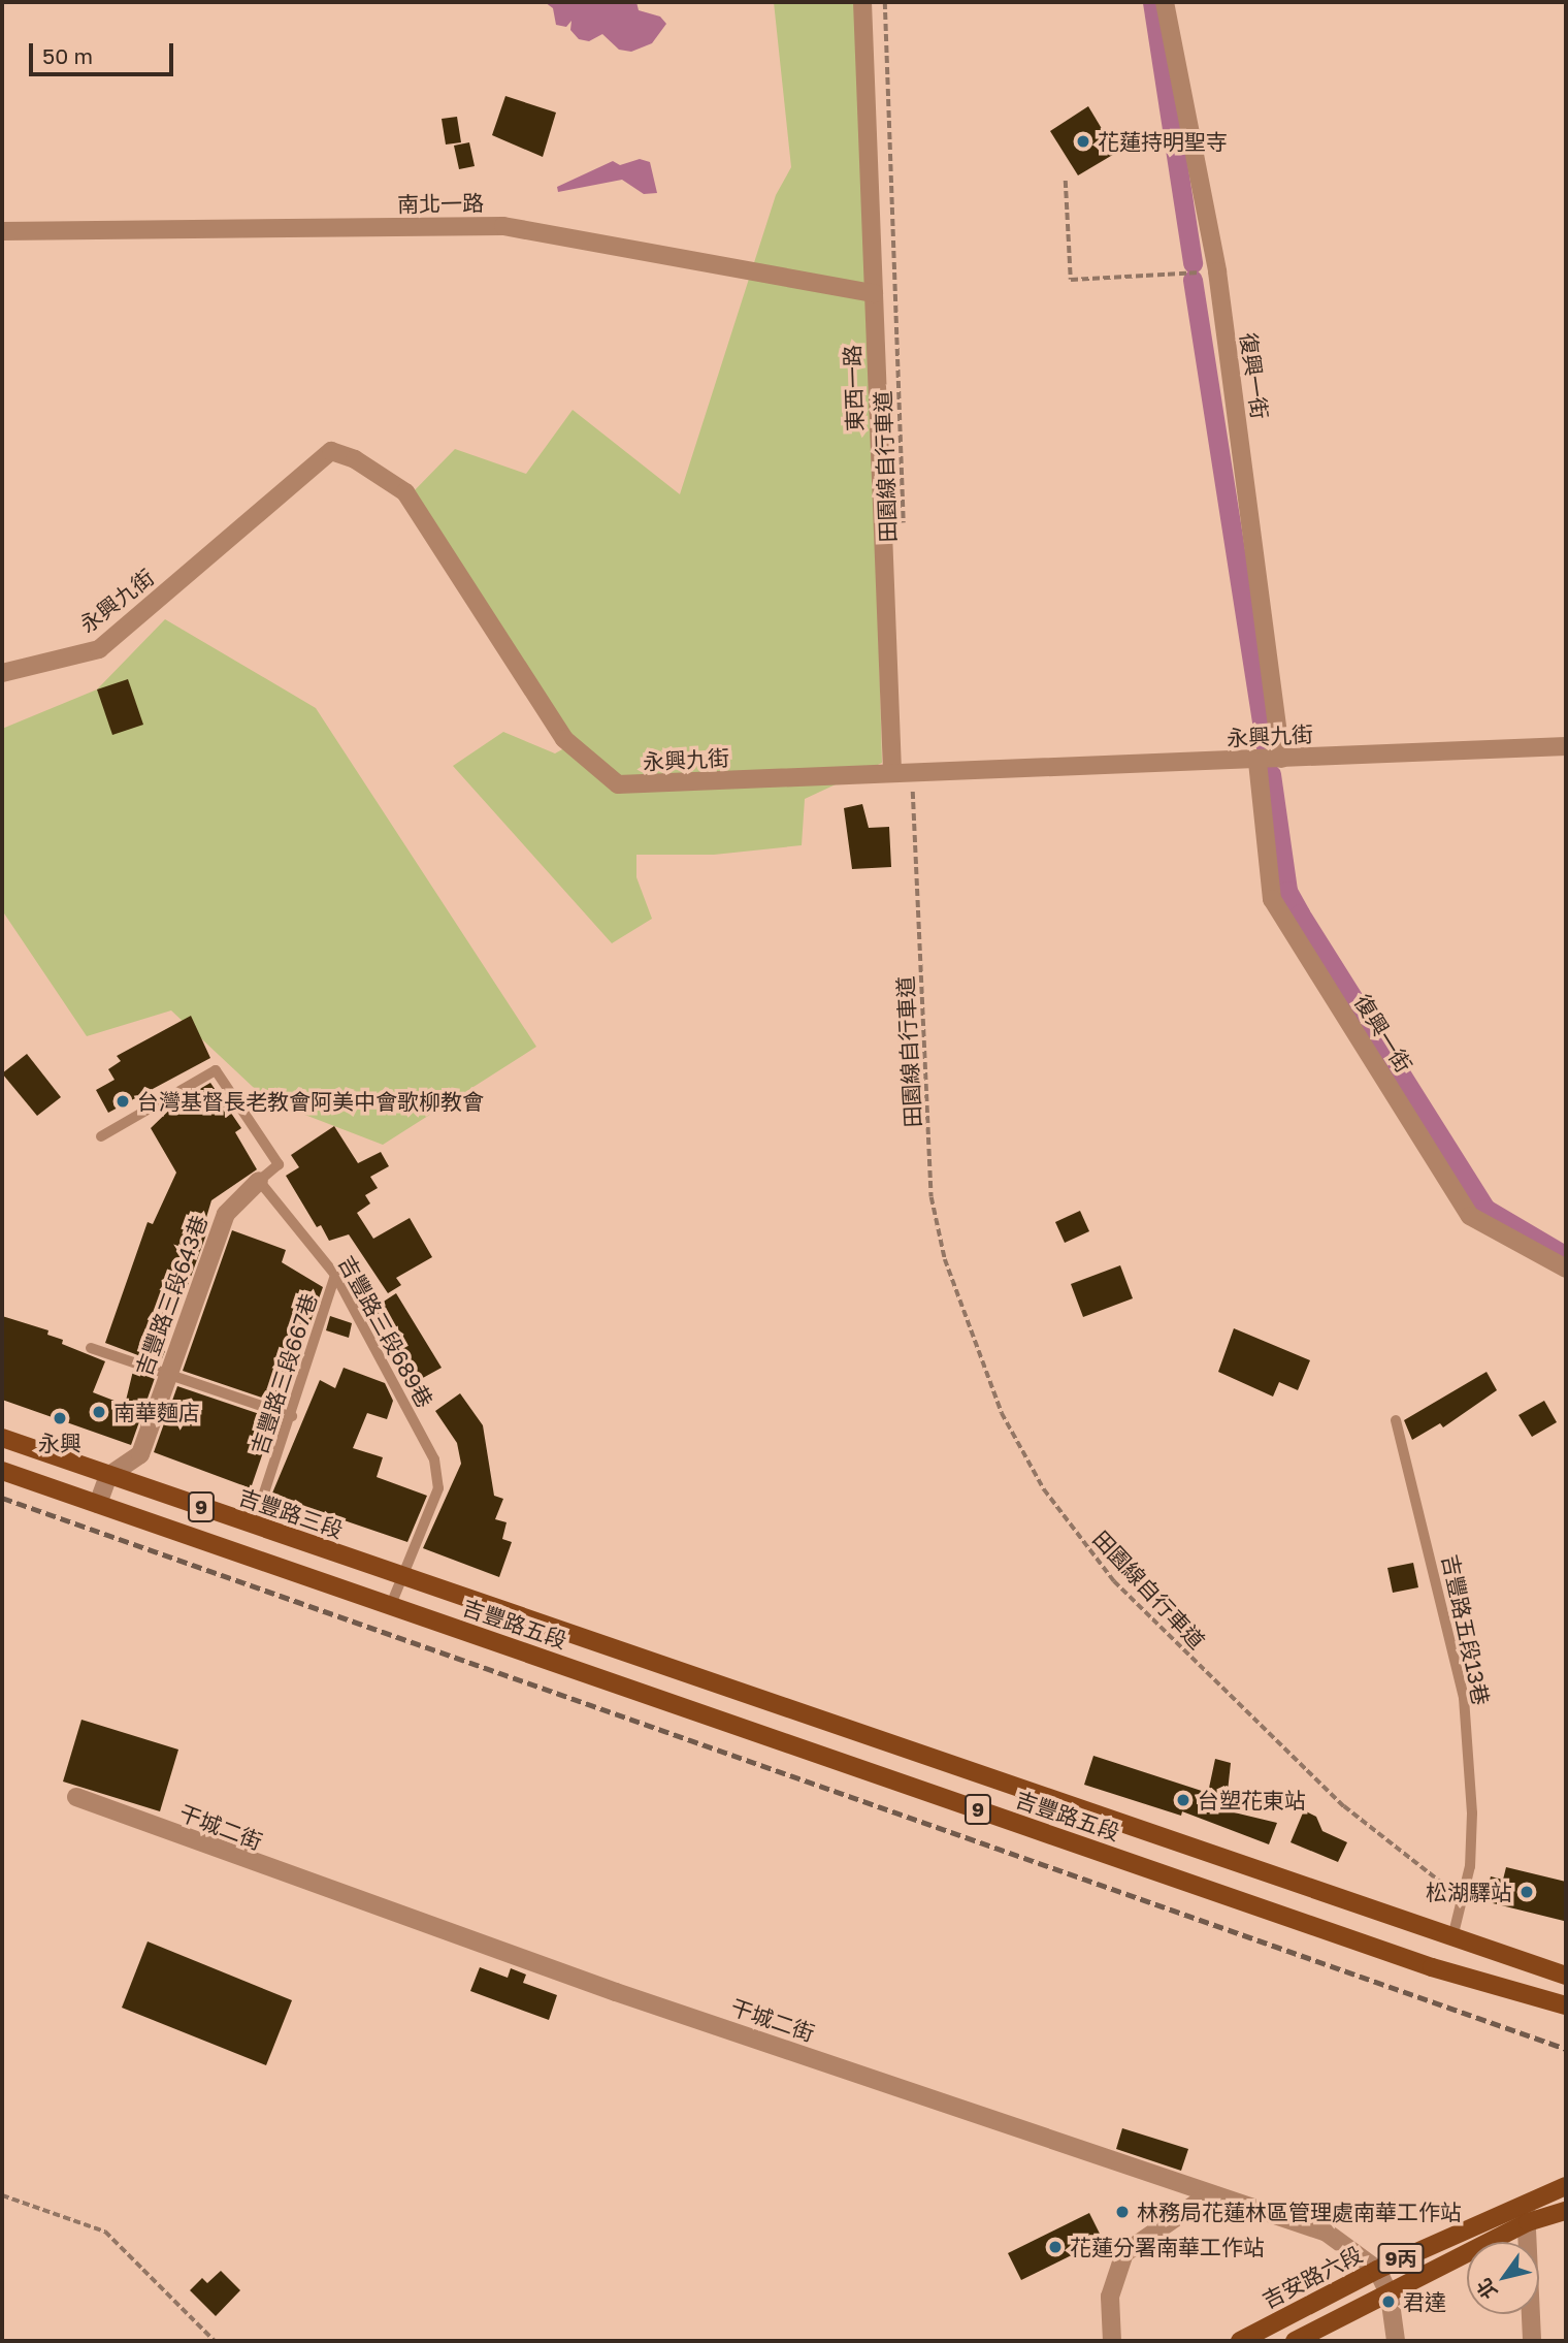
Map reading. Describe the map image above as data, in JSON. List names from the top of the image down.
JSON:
{
  "streets": {
    "main road": [
      "9",
      "吉豐路三段",
      "吉豐路五段",
      "9丙",
      "吉安路六段"
    ],
    "street": [
      "南北一路",
      "復興一街",
      "東西一路",
      "永興九街",
      "吉豐路三段643巷",
      "干城二街"
    ],
    "lane": ["吉豐路三段689巷", "吉豐路三段667巷", "吉豐路五段13巷"],
    "path": ["田園線自行車道"]
  },
  "crossings": [
    ["南北一路", "東西一路"],
    ["復興一街", "永興九街"],
    ["東西一路", "永興九街"],
    ["田園線自行車道", "永興九街"],
    ["田園線自行車道", "吉豐路五段13巷"],
    ["吉豐路三段643巷", "吉豐路三段689巷"],
    ["吉豐路三段643巷", "吉豐路三段"],
    ["吉豐路三段689巷", "吉豐路三段667巷"],
    ["吉豐路三段689巷", "9"],
    ["吉豐路三段689巷", "吉豐路三段"],
    ["吉豐路三段689巷", "吉豐路五段"],
    ["吉豐路三段667巷", "吉豐路三段"],
    ["9", "吉豐路五段"],
    ["吉豐路三段", "吉豐路五段"],
    ["吉豐路五段", "吉豐路五段13巷"],
    ["干城二街", "9丙"],
    ["干城二街", "吉安路六段"]
  ],
  "places": [
    "花蓮持明聖寺",
    "台灣基督長老教會阿美中會歌柳教會",
    "南華麵店",
    "永興",
    "台塑花東站",
    "松湖驛站",
    "林務局花蓮林區管理處南華工作站",
    "花蓮分署南華工作站",
    "君達"
  ],
  "scale_bar": "50 m",
  "north": "bottom left"
}
